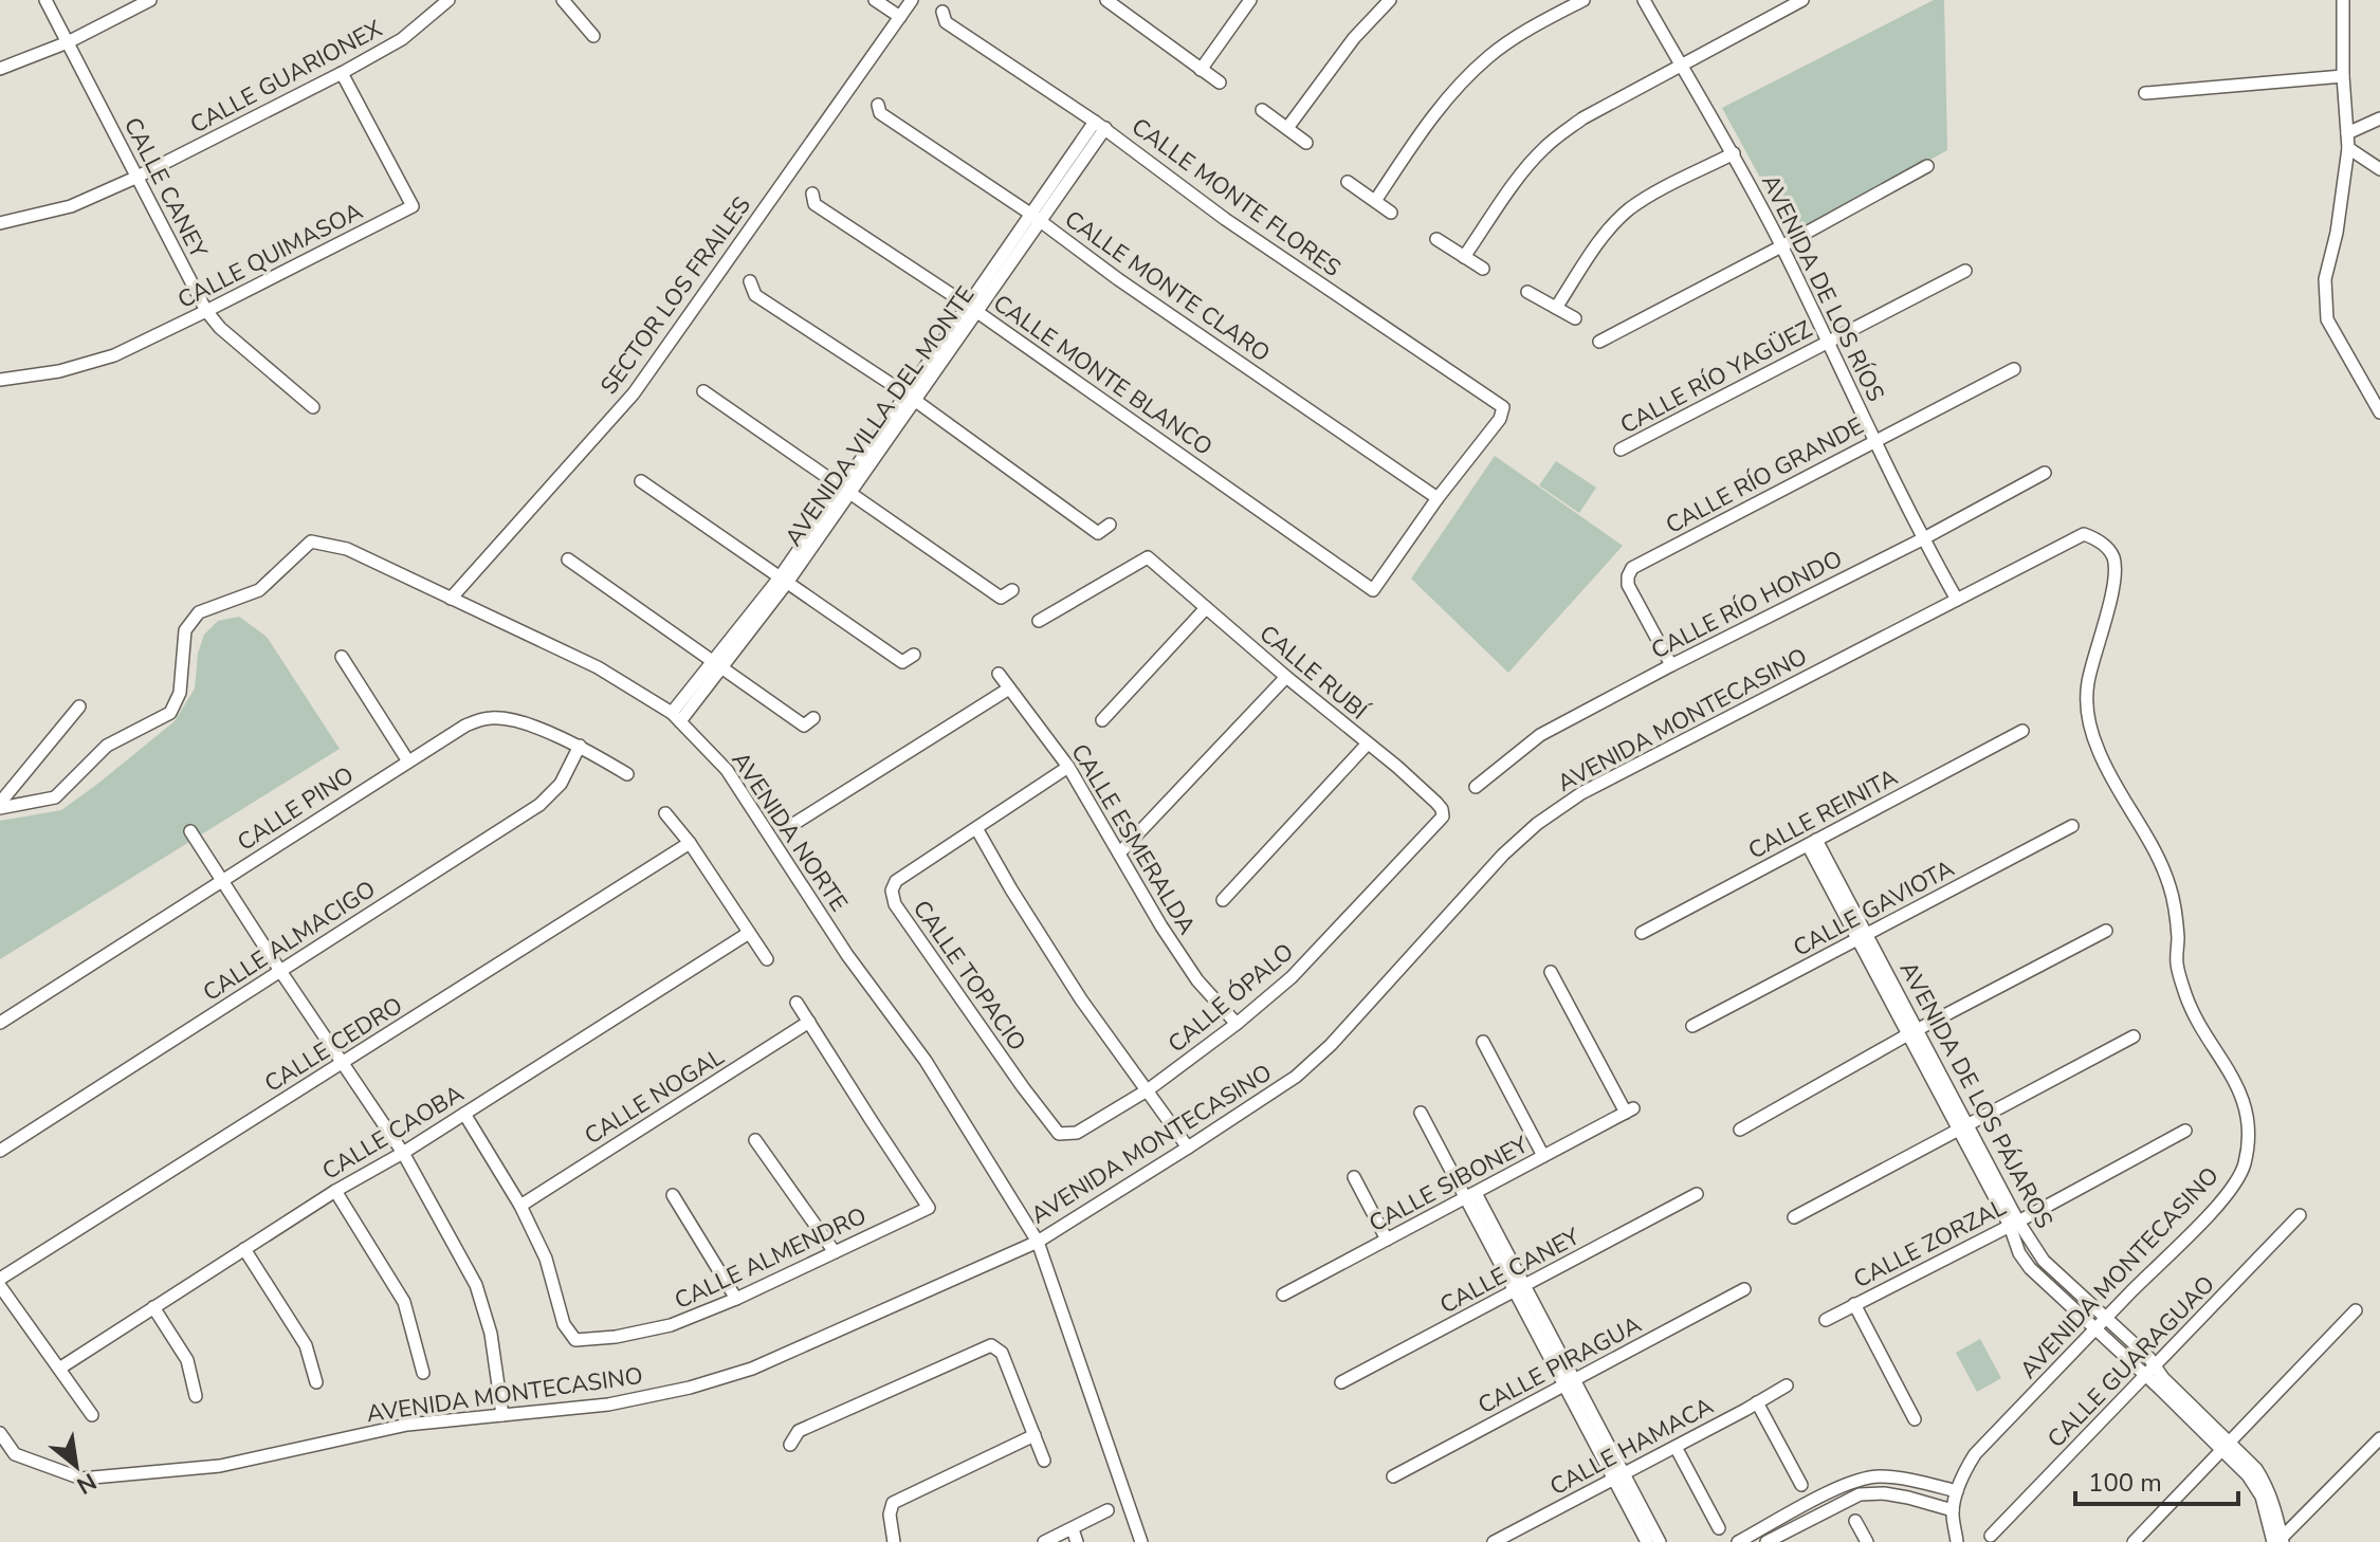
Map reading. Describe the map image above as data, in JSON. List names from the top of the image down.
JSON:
{
  "streets": {
    "street": [
      "CALLE GUARIONEX",
      "CALLE CANEY",
      "CALLE MONTE FLORES",
      "CALLE QUIMASOA",
      "CALLE MONTE CLARO",
      "AVENIDA DE LOS RÍOS",
      "SECTOR LOS FRAILES",
      "CALLE MONTE BLANCO",
      "CALLE RÍO YAGÜEZ",
      "AVENIDA VILLA DEL MONTE",
      "CALLE RÍO GRANDE",
      "CALLE RÍO HONDO",
      "CALLE RUBÍ",
      "AVENIDA MONTECASINO",
      "CALLE PINO",
      "CALLE REINITA",
      "AVENIDA NORTE",
      "CALLE ESMERALDA",
      "CALLE GAVIOTA",
      "CALLE ALMACIGO",
      "CALLE TOPACIO",
      "CALLE ÓPALO",
      "CALLE CEDRO",
      "AVENIDA DE LOS PÁJAROS",
      "CALLE NOGAL",
      "CALLE CAOBA",
      "CALLE SIBONEY",
      "CALLE ZORZAL",
      "CALLE ALMENDRO",
      "CALLE GUARAGUAO",
      "CALLE PIRAGUA",
      "CALLE HAMACA"
    ]
  },
  "crossings": [
    ["CALLE GUARIONEX", "CALLE CANEY"],
    ["CALLE GUARIONEX", "CALLE QUIMASOA"],
    ["CALLE CANEY", "CALLE QUIMASOA"],
    ["CALLE MONTE FLORES", "CALLE MONTE CLARO"],
    ["CALLE MONTE FLORES", "CALLE MONTE BLANCO"],
    ["CALLE MONTE FLORES", "AVENIDA VILLA DEL MONTE"],
    ["CALLE MONTE CLARO", "CALLE MONTE BLANCO"],
    ["CALLE MONTE CLARO", "AVENIDA VILLA DEL MONTE"],
    ["AVENIDA DE LOS RÍOS", "CALLE RÍO YAGÜEZ"],
    ["AVENIDA DE LOS RÍOS", "CALLE RÍO GRANDE"],
    ["AVENIDA DE LOS RÍOS", "CALLE RÍO HONDO"],
    ["AVENIDA DE LOS RÍOS", "AVENIDA MONTECASINO"],
    ["SECTOR LOS FRAILES", "AVENIDA NORTE"],
    ["CALLE MONTE BLANCO", "AVENIDA VILLA DEL MONTE"],
    ["AVENIDA VILLA DEL MONTE", "AVENIDA NORTE"],
    ["CALLE RÍO GRANDE", "CALLE RÍO HONDO"],
    ["CALLE RUBÍ", "CALLE ÓPALO"],
    ["AVENIDA MONTECASINO", "AVENIDA NORTE"],
    ["AVENIDA MONTECASINO", "AVENIDA DE LOS PÁJAROS"],
    ["CALLE PINO", "CALLE ALMACIGO"],
    ["CALLE REINITA", "AVENIDA DE LOS PÁJAROS"],
    ["CALLE ESMERALDA", "CALLE TOPACIO"],
    ["CALLE ESMERALDA", "CALLE ÓPALO"],
    ["CALLE GAVIOTA", "AVENIDA DE LOS PÁJAROS"],
    ["CALLE TOPACIO", "CALLE ÓPALO"],
    ["AVENIDA DE LOS PÁJAROS", "CALLE ZORZAL"],
    ["AVENIDA DE LOS PÁJAROS", "CALLE GUARAGUAO"],
    ["CALLE NOGAL", "CALLE ALMENDRO"],
    ["CALLE CAOBA", "CALLE ALMENDRO"]
  ],
  "scale_bar": "100 m",
  "north": "bottom right"
}
